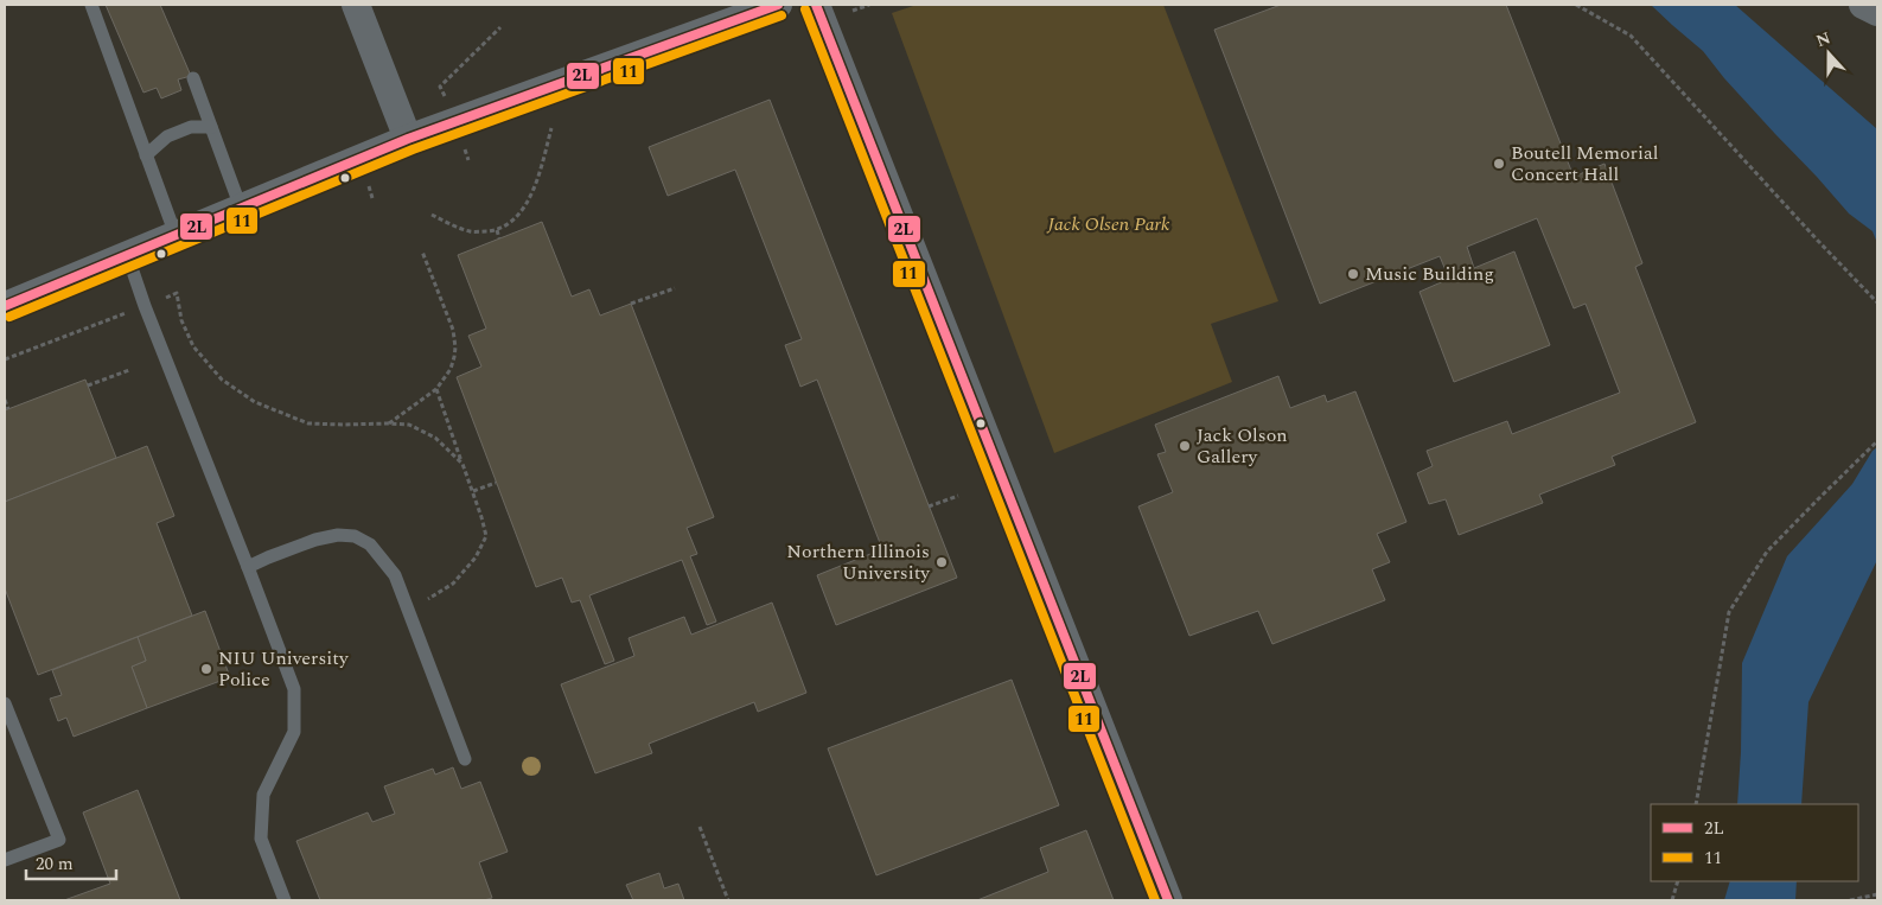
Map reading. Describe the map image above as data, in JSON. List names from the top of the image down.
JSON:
{
  "parks": ["Jack Olsen Park"],
  "places": [
    "Boutell Memorial Concert Hall",
    "Music Building",
    "Jack Olson Gallery",
    "Northern Illinois University",
    "NIU University Police"
  ],
  "lines": ["transit line 2L", "transit line 11"],
  "legend": ["2L", "11"],
  "scale_bar": "20 m",
  "north": "top"
}
